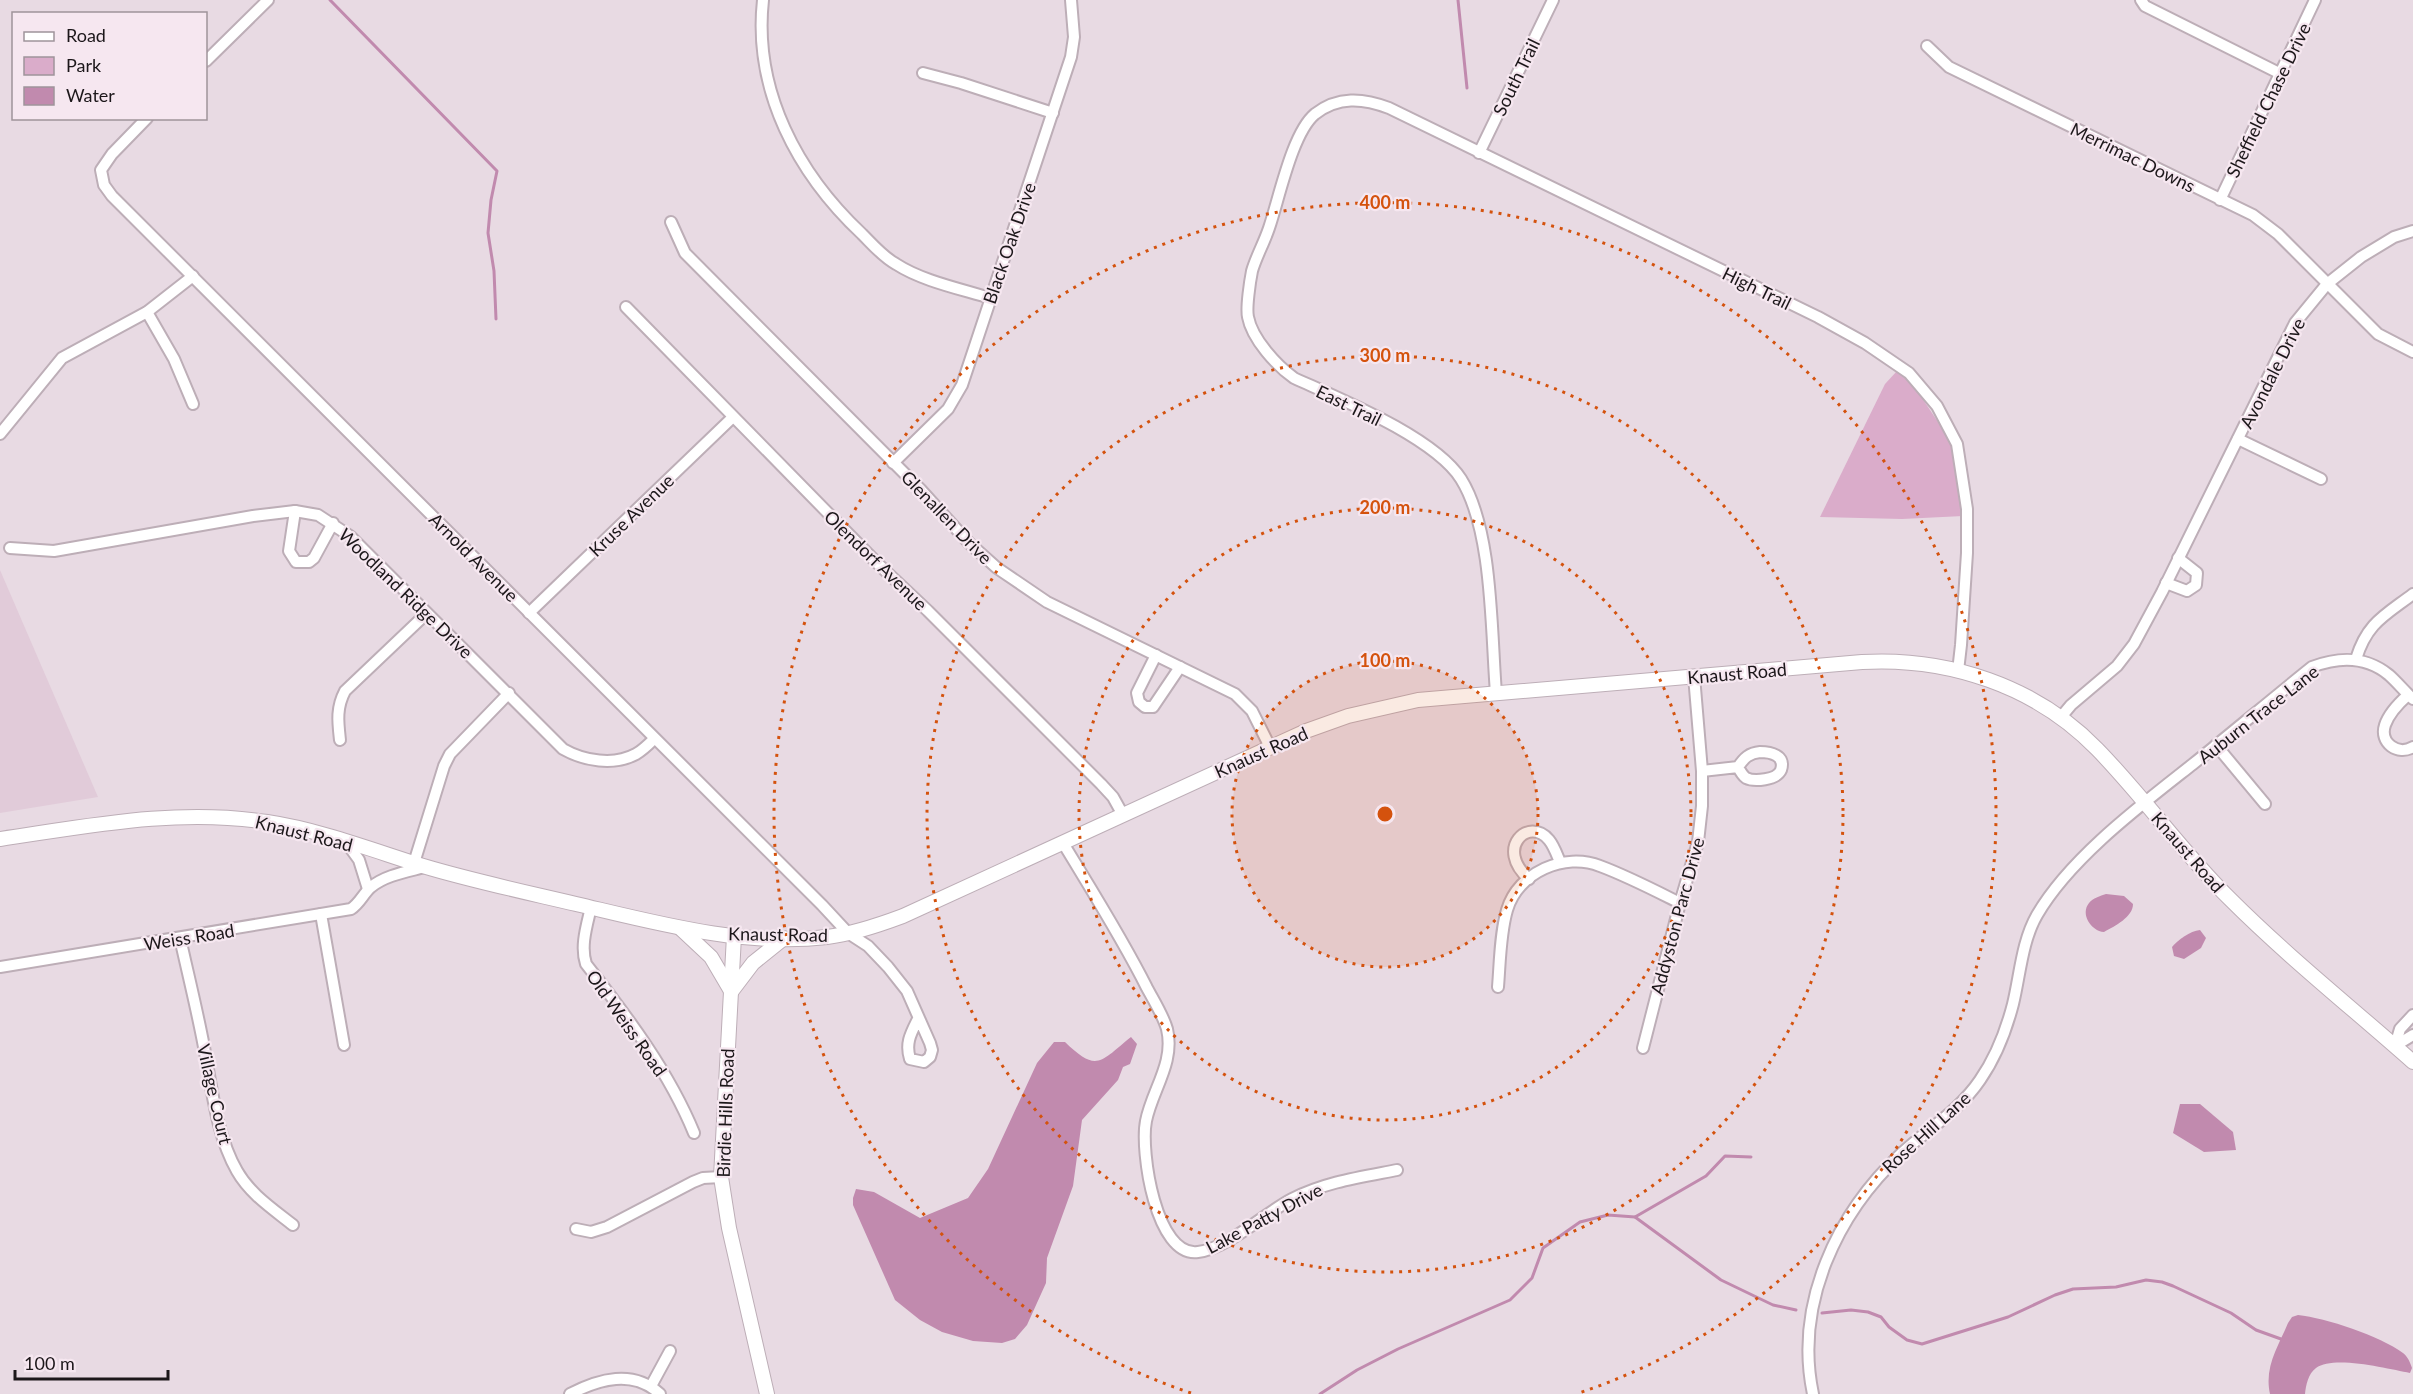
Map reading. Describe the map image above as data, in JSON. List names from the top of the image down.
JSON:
{
  "streets": {
    "main road": ["Knaust Road", "Birdie Hills Road"],
    "street": [
      "South Trail",
      "Sheffield Chase Drive",
      "Merrimac Downs",
      "Black Oak Drive",
      "High Trail",
      "Avondale Drive",
      "East Trail",
      "Kruse Avenue",
      "Glenallen Drive",
      "Arnold Avenue",
      "Olendorf Avenue",
      "Woodland Ridge Drive",
      "Auburn Trace Lane",
      "Addyston Parc Drive",
      "Weiss Road",
      "Old Weiss Road",
      "Village Court",
      "Rose Hill Lane",
      "Lake Patty Drive"
    ]
  },
  "crossings": [
    ["South Trail", "High Trail"],
    ["Sheffield Chase Drive", "Merrimac Downs"],
    ["Merrimac Downs", "Avondale Drive"],
    ["Black Oak Drive", "Glenallen Drive"],
    ["High Trail", "East Trail"],
    ["High Trail", "Knaust Road"],
    ["Avondale Drive", "Knaust Road"],
    ["East Trail", "Knaust Road"],
    ["Kruse Avenue", "Arnold Avenue"],
    ["Kruse Avenue", "Olendorf Avenue"],
    ["Glenallen Drive", "Knaust Road"],
    ["Arnold Avenue", "Woodland Ridge Drive"],
    ["Arnold Avenue", "Knaust Road"],
    ["Olendorf Avenue", "Knaust Road"],
    ["Knaust Road", "Auburn Trace Lane"],
    ["Knaust Road", "Addyston Parc Drive"],
    ["Knaust Road", "Weiss Road"],
    ["Knaust Road", "Old Weiss Road"],
    ["Knaust Road", "Birdie Hills Road"],
    ["Knaust Road", "Rose Hill Lane"],
    ["Knaust Road", "Lake Patty Drive"],
    ["Auburn Trace Lane", "Rose Hill Lane"],
    ["Weiss Road", "Village Court"]
  ],
  "legend": ["Road", "Park", "Water"],
  "scale_bar": "100 m",
  "rings": [
    "400 m",
    "300 m",
    "200 m",
    "100 m"
  ]
}
